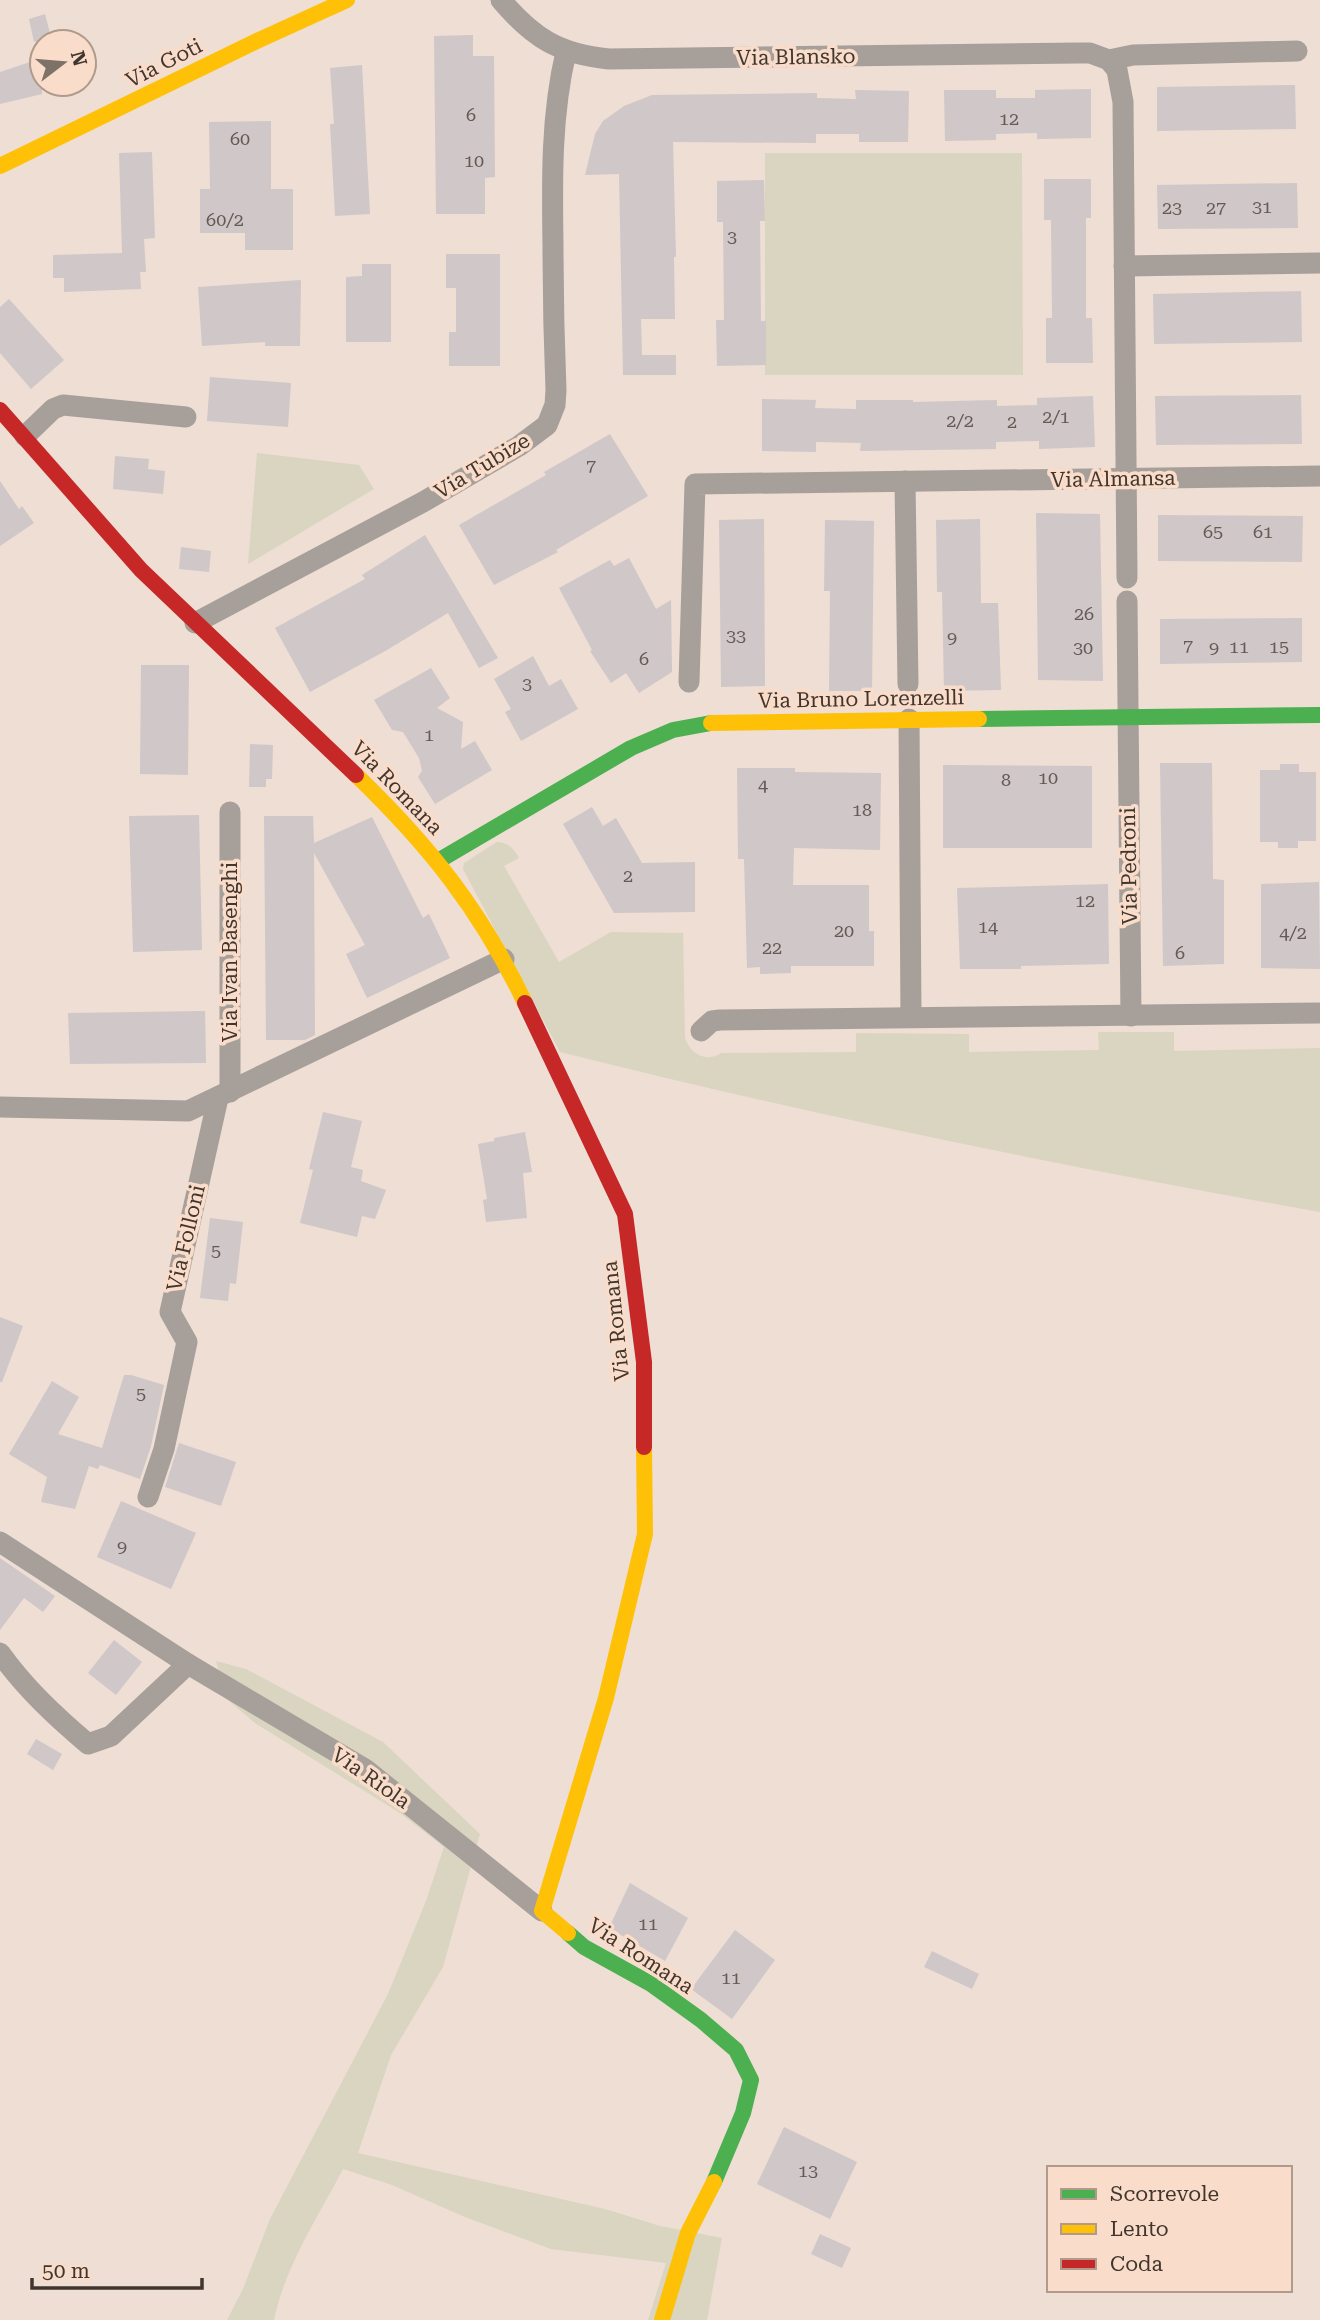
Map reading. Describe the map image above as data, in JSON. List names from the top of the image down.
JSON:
{
  "streets": {
    "street": [
      "Via Blansko",
      "Via Goti",
      "Via Tubize",
      "Via Almansa",
      "Via Bruno Lorenzelli",
      "Via Romana",
      "Via Pedroni",
      "Via Ivan Basenghi",
      "Via Folloni",
      "Via Riola"
    ]
  },
  "crossings": [
    ["Via Blansko", "Via Tubize"],
    ["Via Tubize", "Via Romana"],
    ["Via Bruno Lorenzelli", "Via Romana"],
    ["Via Bruno Lorenzelli", "Via Pedroni"],
    ["Via Romana", "Via Riola"],
    ["Via Ivan Basenghi", "Via Folloni"]
  ],
  "house_numbers": [
    "6",
    "12",
    "60",
    "10",
    "31",
    "23",
    "27",
    "60/2",
    "3",
    "2/1",
    "2/2",
    "2",
    "7",
    "65",
    "61",
    "26",
    "33",
    "9",
    "7",
    "11",
    "15",
    "30",
    "9",
    "6",
    "3",
    "1",
    "10",
    "8",
    "4",
    "18",
    "2",
    "12",
    "14",
    "20",
    "4/2",
    "22",
    "6",
    "5",
    "5",
    "9",
    "11",
    "11",
    "13"
  ],
  "legend": ["Scorrevole", "Lento", "Coda"],
  "scale_bar": "50 m",
  "north": "right"
}
